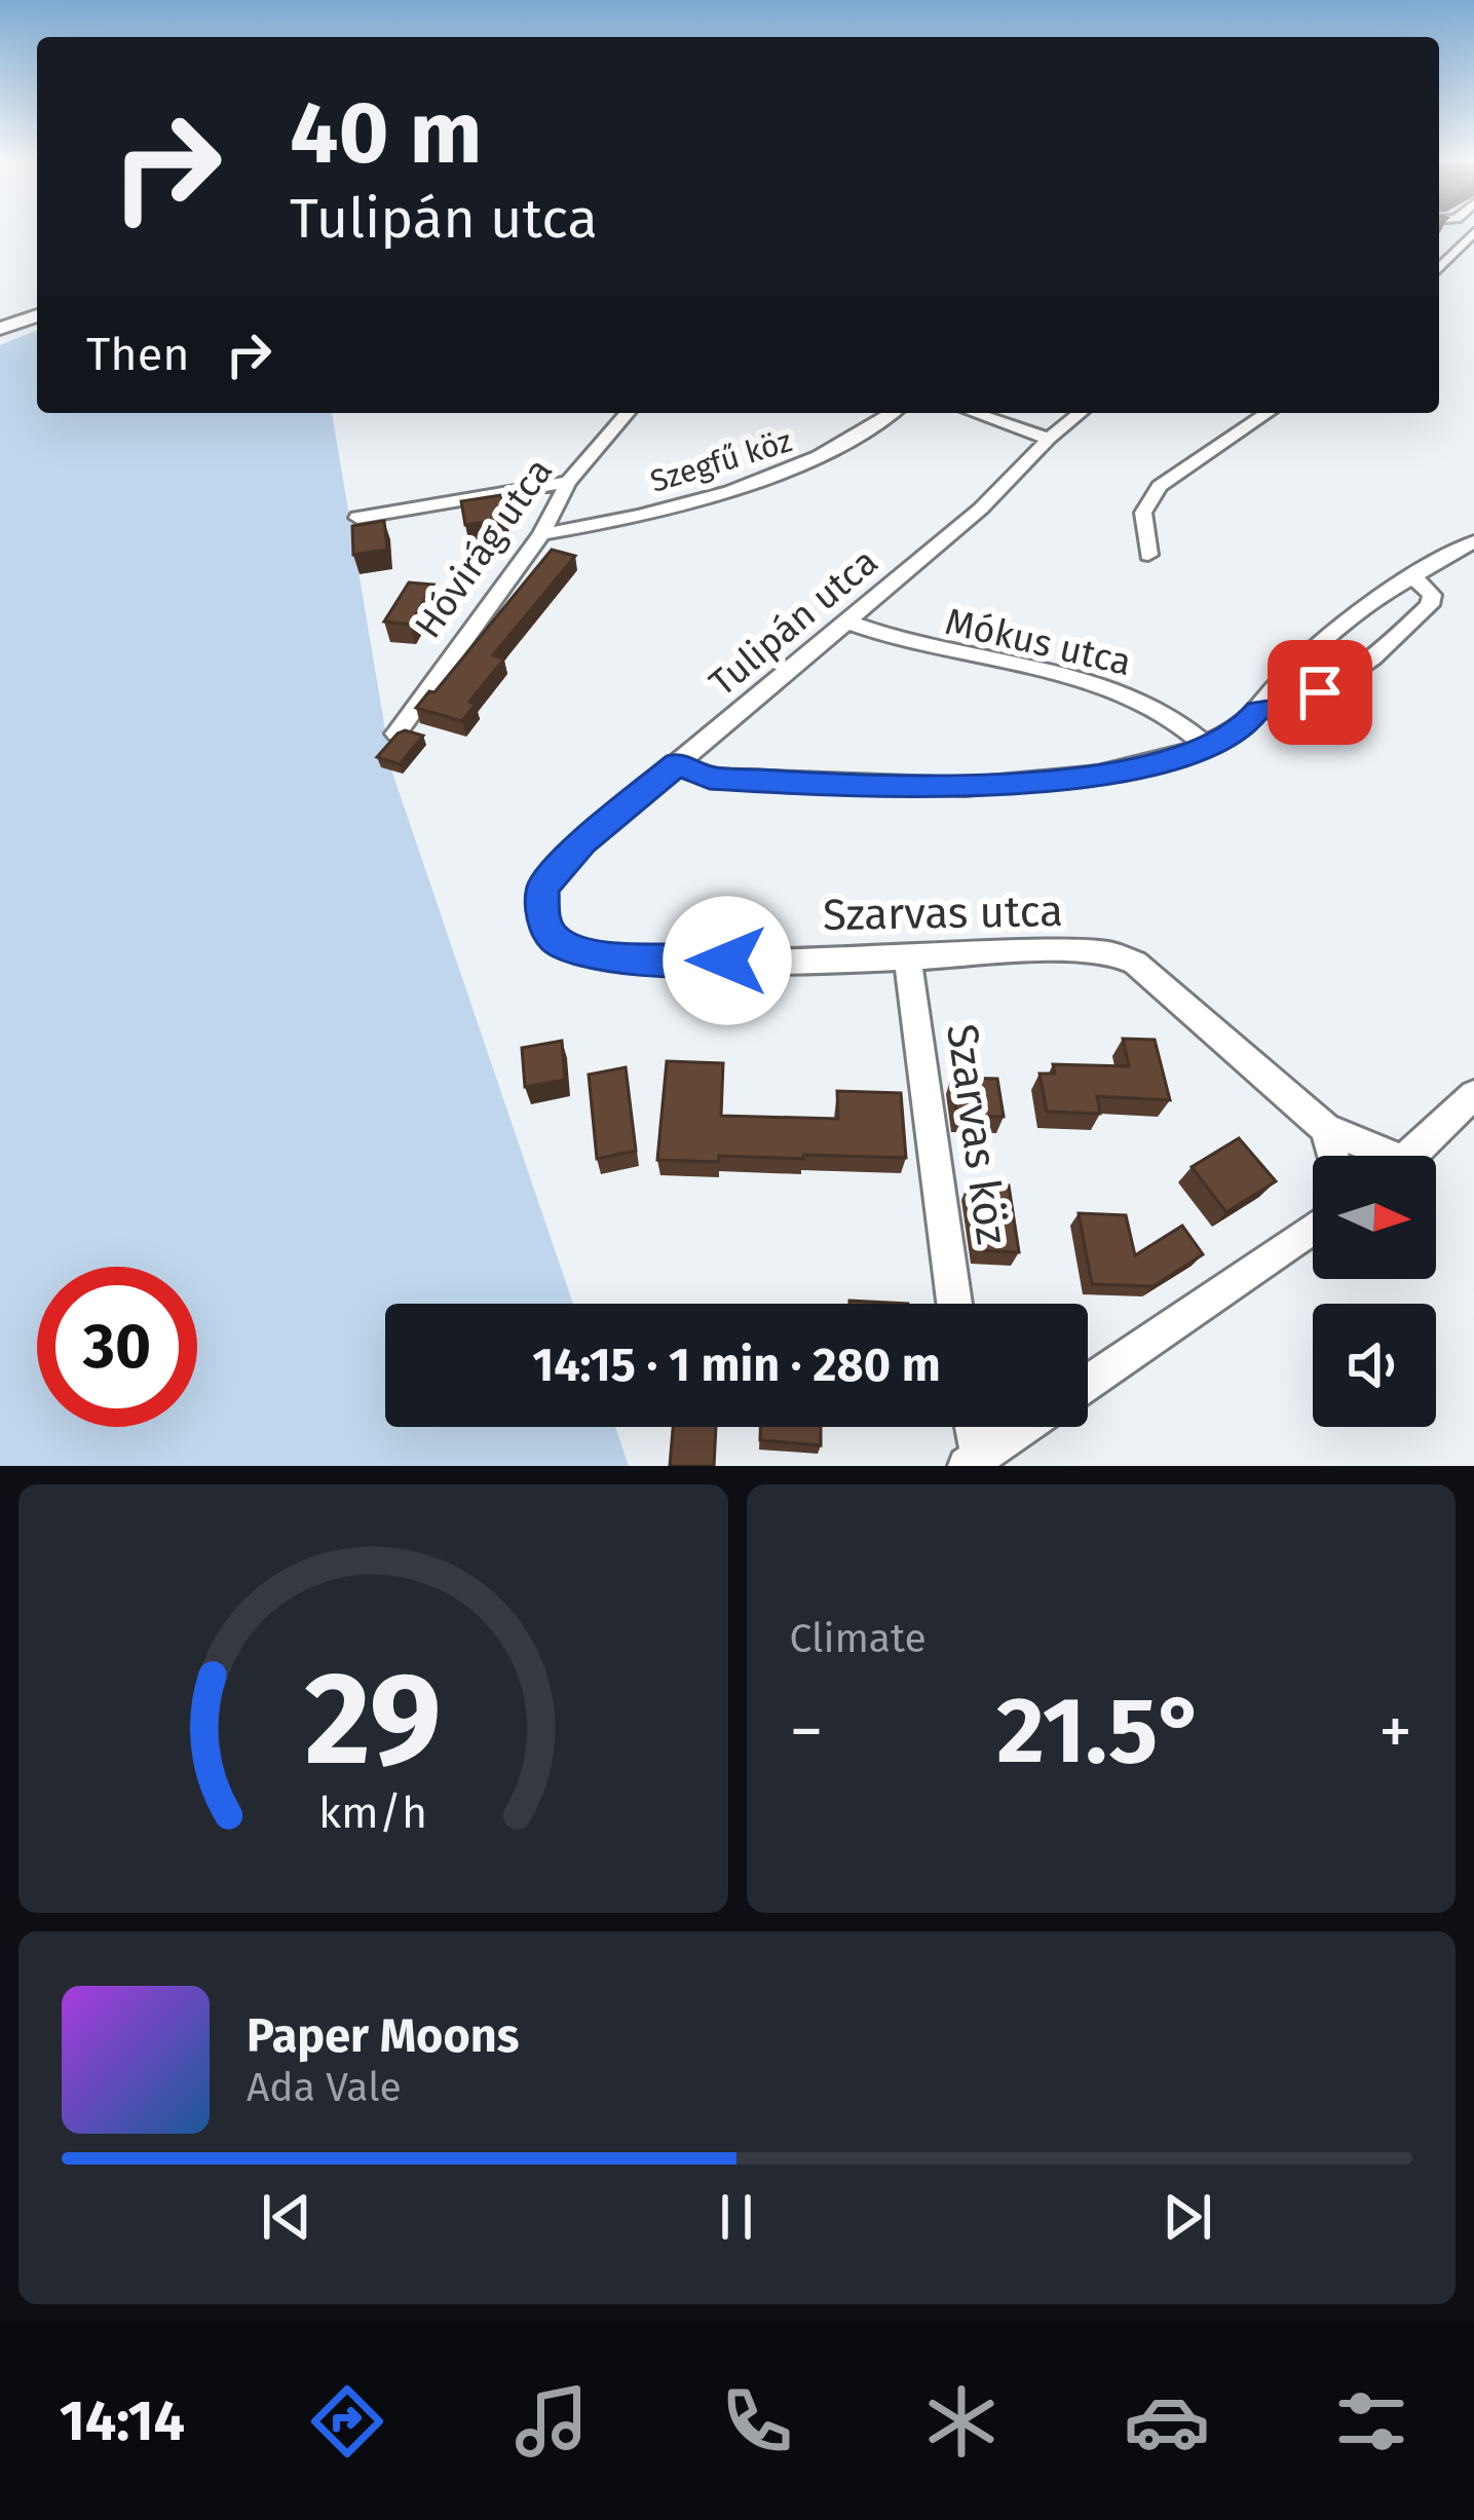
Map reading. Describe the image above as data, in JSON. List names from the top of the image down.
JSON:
{
  "streets": {
    "street": [
      "Szegfű köz",
      "Hóvirág utca",
      "Tulipán utca",
      "Mókus utca",
      "Szarvas utca",
      "Szarvas köz"
    ]
  },
  "crossings": [
    ["Szegfű köz", "Hóvirág utca"],
    ["Tulipán utca", "Mókus utca"],
    ["Tulipán utca", "Szarvas utca"],
    ["Szarvas utca", "Szarvas köz"]
  ],
  "north": "right",
  "page": {
    "turn": ["40 m", "Tulipán utca"],
    "then": "Then",
    "limit": "30",
    "trip": "14:15 · 1 min · 280 m",
    "tile": "Climate",
    "heat": ["−", "21.5°", "+"],
    "song": ["Paper Moons", "Ada Vale"],
    "tabs": "14:14",
    "gauge": ["29", "km/h"]
  }
}
